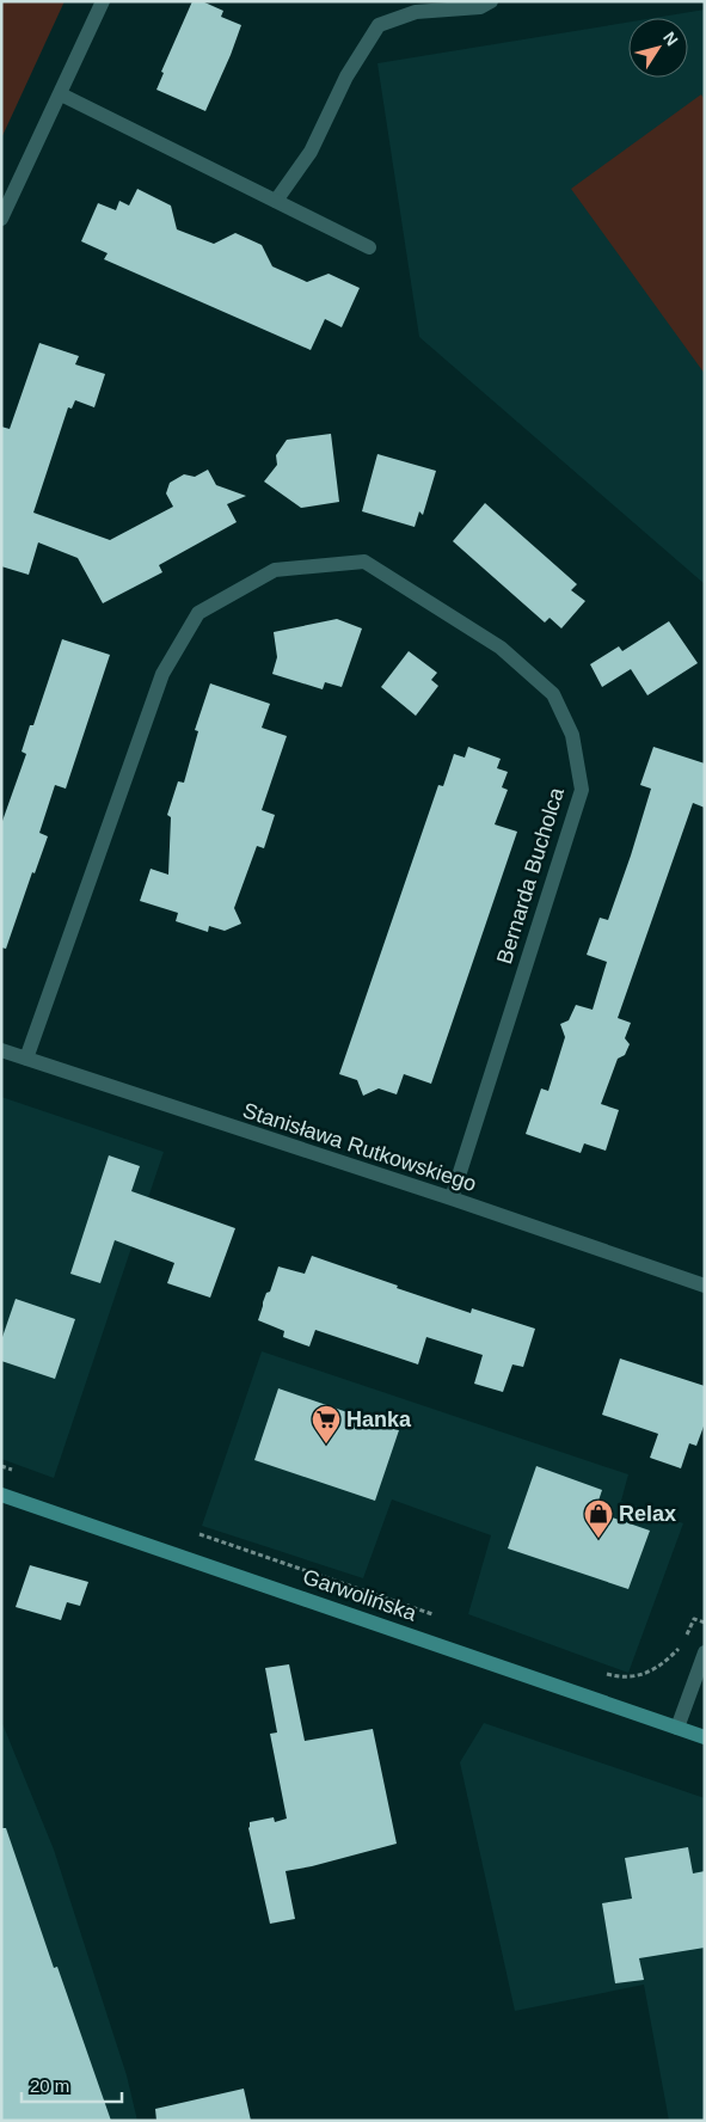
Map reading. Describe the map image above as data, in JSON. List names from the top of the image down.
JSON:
{
  "streets": {
    "main road": ["Garwolińska"],
    "street": ["Bernarda Bucholca", "Stanisława Rutkowskiego"]
  },
  "crossings": [
    ["Bernarda Bucholca", "Stanisława Rutkowskiego"]
  ],
  "places": {
    "supermarket": ["Hanka"],
    "shop": ["Relax"]
  },
  "scale_bar": "20 m",
  "north": "top right"
}
